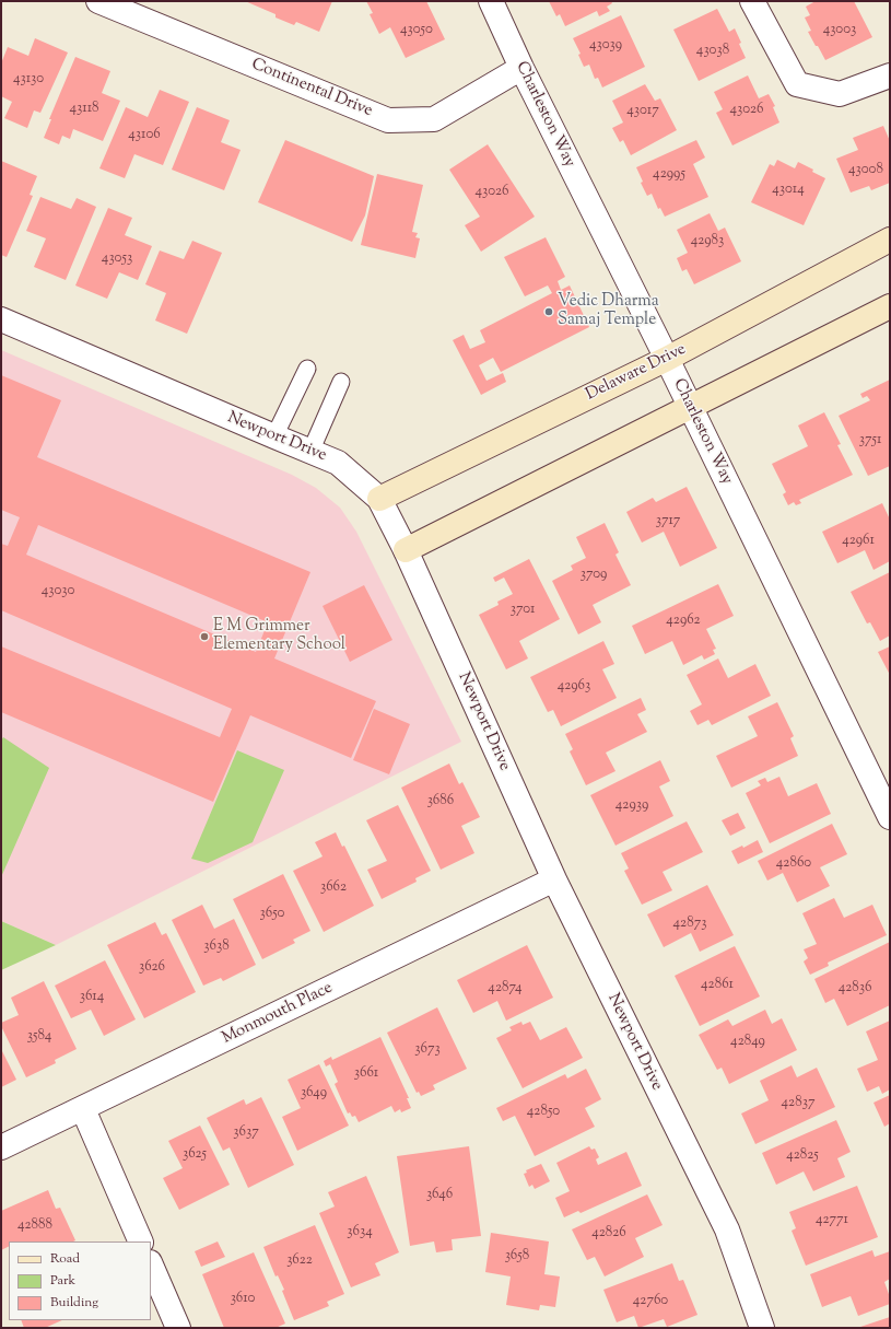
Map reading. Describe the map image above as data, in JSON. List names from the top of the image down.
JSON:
{
  "streets": {
    "street": [
      "Continental Drive",
      "Charleston Way",
      "Delaware Drive",
      "Newport Drive",
      "Monmouth Place"
    ]
  },
  "crossings": [
    ["Continental Drive", "Charleston Way"],
    ["Charleston Way", "Delaware Drive"],
    ["Delaware Drive", "Newport Drive"],
    ["Newport Drive", "Monmouth Place"]
  ],
  "places": ["Vedic Dharma Samaj Temple", "E M Grimmer Elementary School"],
  "house_numbers": [
    "43050",
    "43003",
    "43039",
    "43038",
    "43130",
    "43118",
    "43026",
    "43017",
    "43106",
    "43008",
    "42995",
    "43014",
    "43026",
    "42983",
    "43053",
    "3751",
    "3717",
    "42961",
    "3709",
    "43030",
    "3701",
    "42962",
    "42963",
    "3686",
    "42939",
    "42860",
    "3662",
    "3650",
    "42873",
    "3638",
    "3626",
    "42861",
    "42874",
    "42836",
    "3614",
    "3584",
    "42849",
    "3673",
    "3661",
    "3649",
    "42837",
    "42850",
    "3637",
    "3625",
    "42825",
    "3646",
    "42771",
    "42888",
    "3634",
    "42826",
    "3658",
    "3622",
    "3610",
    "42760"
  ],
  "legend": ["Road", "Park", "Building"]
}
